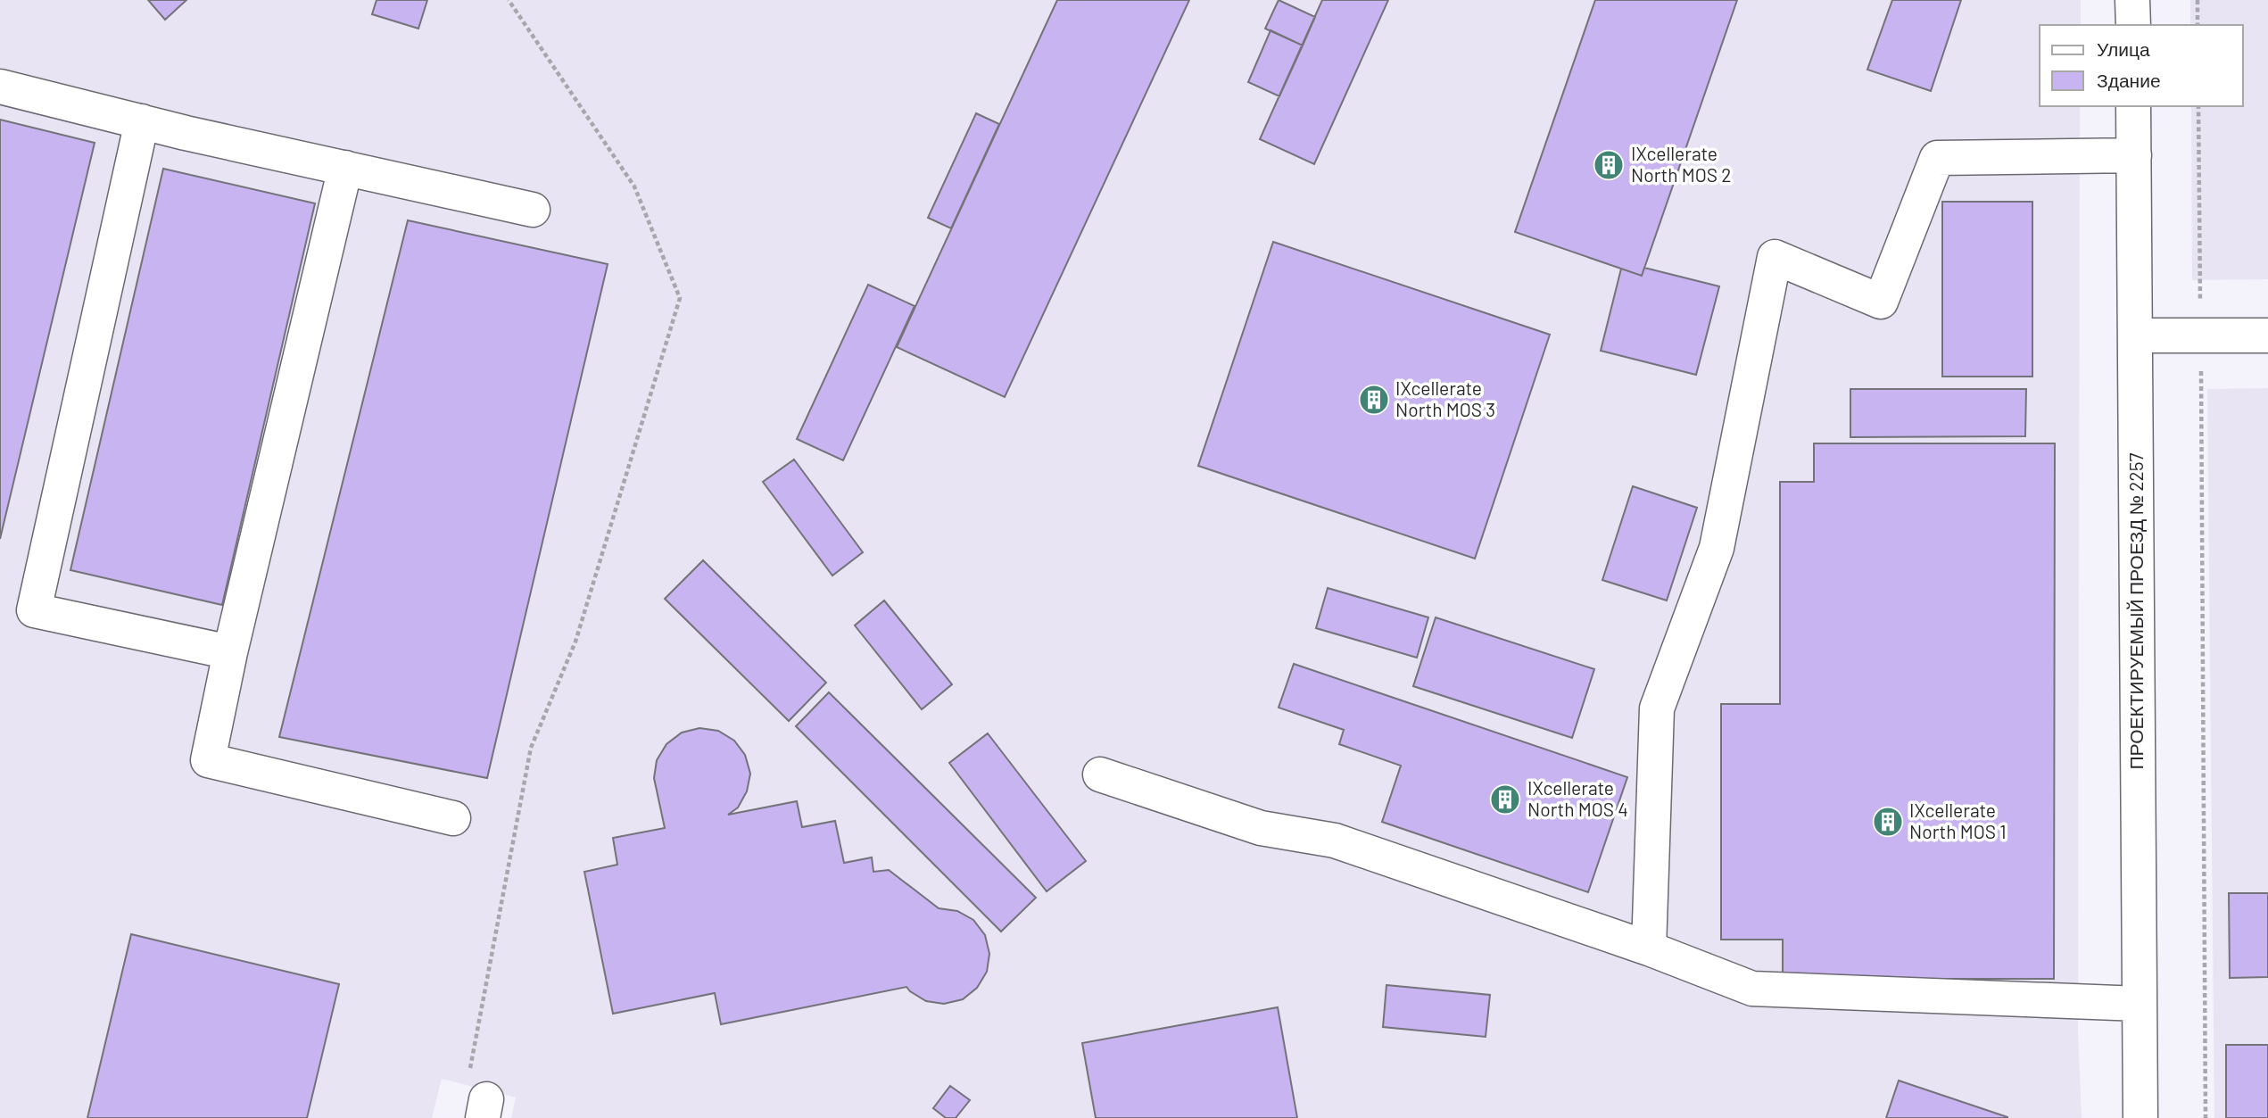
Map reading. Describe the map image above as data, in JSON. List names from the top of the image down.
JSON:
{
  "streets": {
    "street": ["ПРОЕКТИРУЕМЫЙ ПРОЕЗД № 2257"]
  },
  "places": {
    "building": [
      "IXcellerate North MOS 2",
      "IXcellerate North MOS 3",
      "IXcellerate North MOS 4",
      "IXcellerate North MOS 1"
    ]
  },
  "legend": ["Улица", "Здание"]
}
